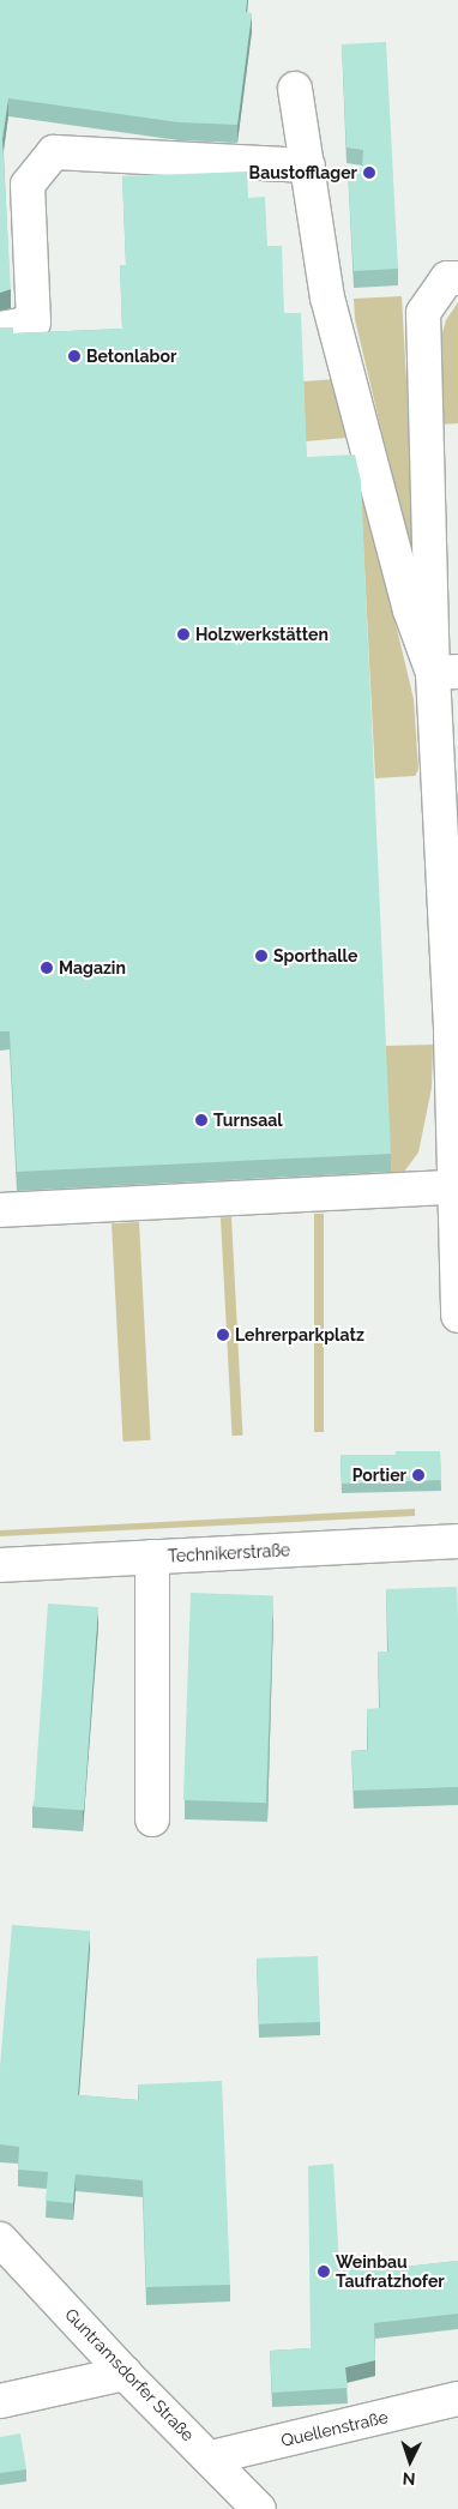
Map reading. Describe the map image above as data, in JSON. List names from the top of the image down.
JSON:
{
  "streets": {
    "street": ["Technikerstraße", "Guntramsdorfer Straße", "Quellenstraße"]
  },
  "crossings": [
    ["Guntramsdorfer Straße", "Quellenstraße"]
  ],
  "places": [
    "Baustofflager",
    "Betonlabor",
    "Holzwerkstätten",
    "Sporthalle",
    "Magazin",
    "Turnsaal",
    "Lehrerparkplatz",
    "Portier",
    "Weinbau Taufratzhofer"
  ],
  "north": "bottom"
}
